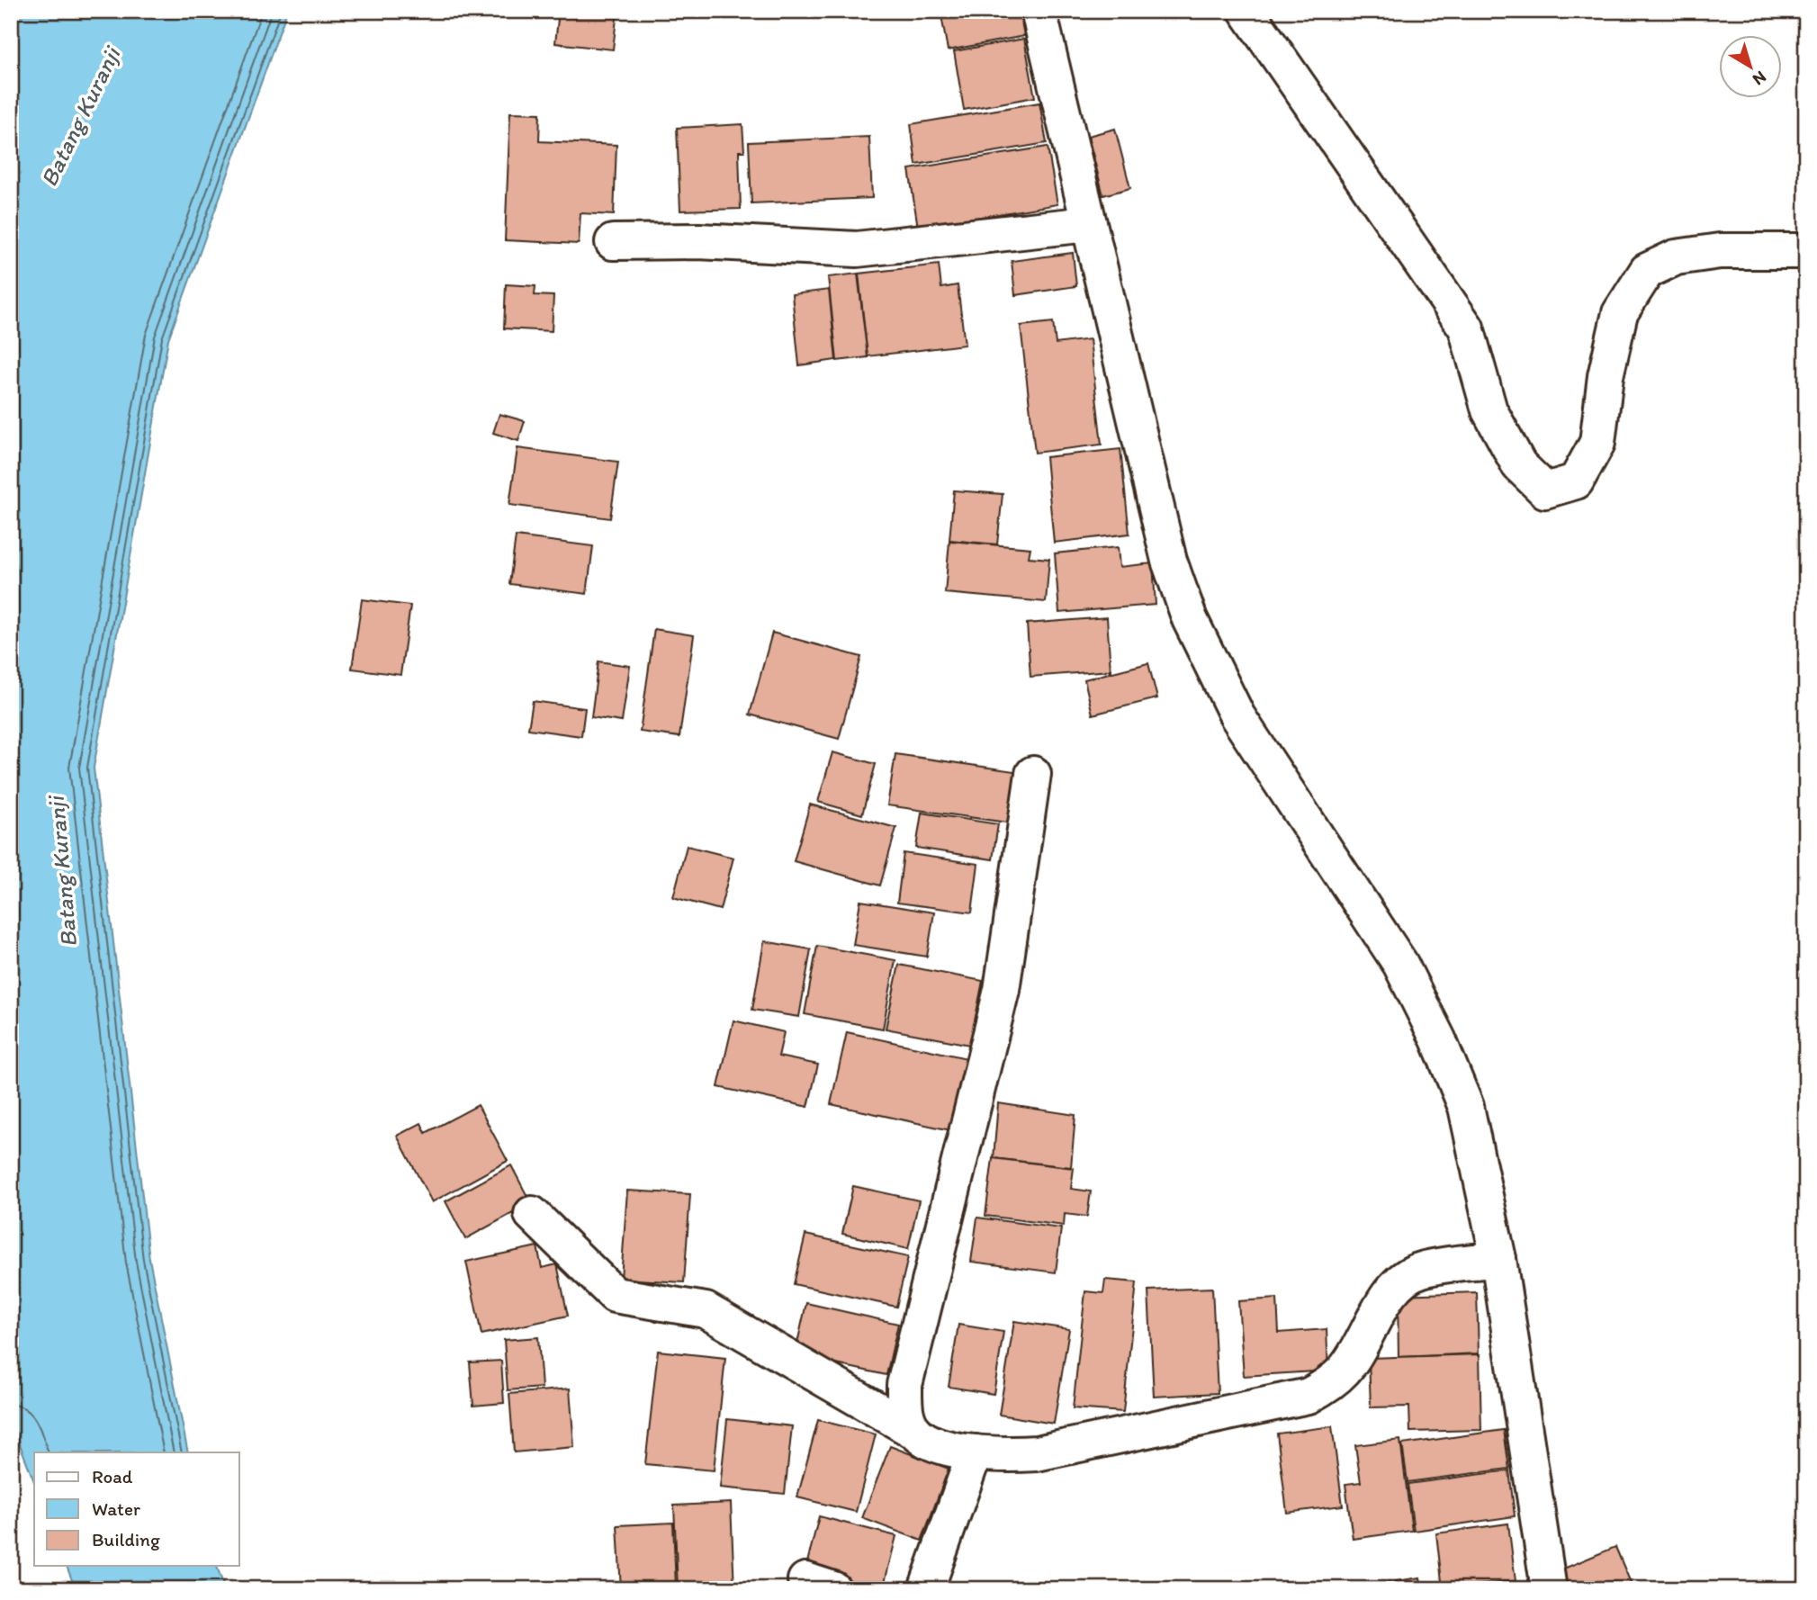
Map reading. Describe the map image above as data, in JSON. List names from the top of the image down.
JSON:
{
  "water": ["Batang Kuranji"],
  "legend": ["Road", "Water", "Building"],
  "north": "bottom right"
}
